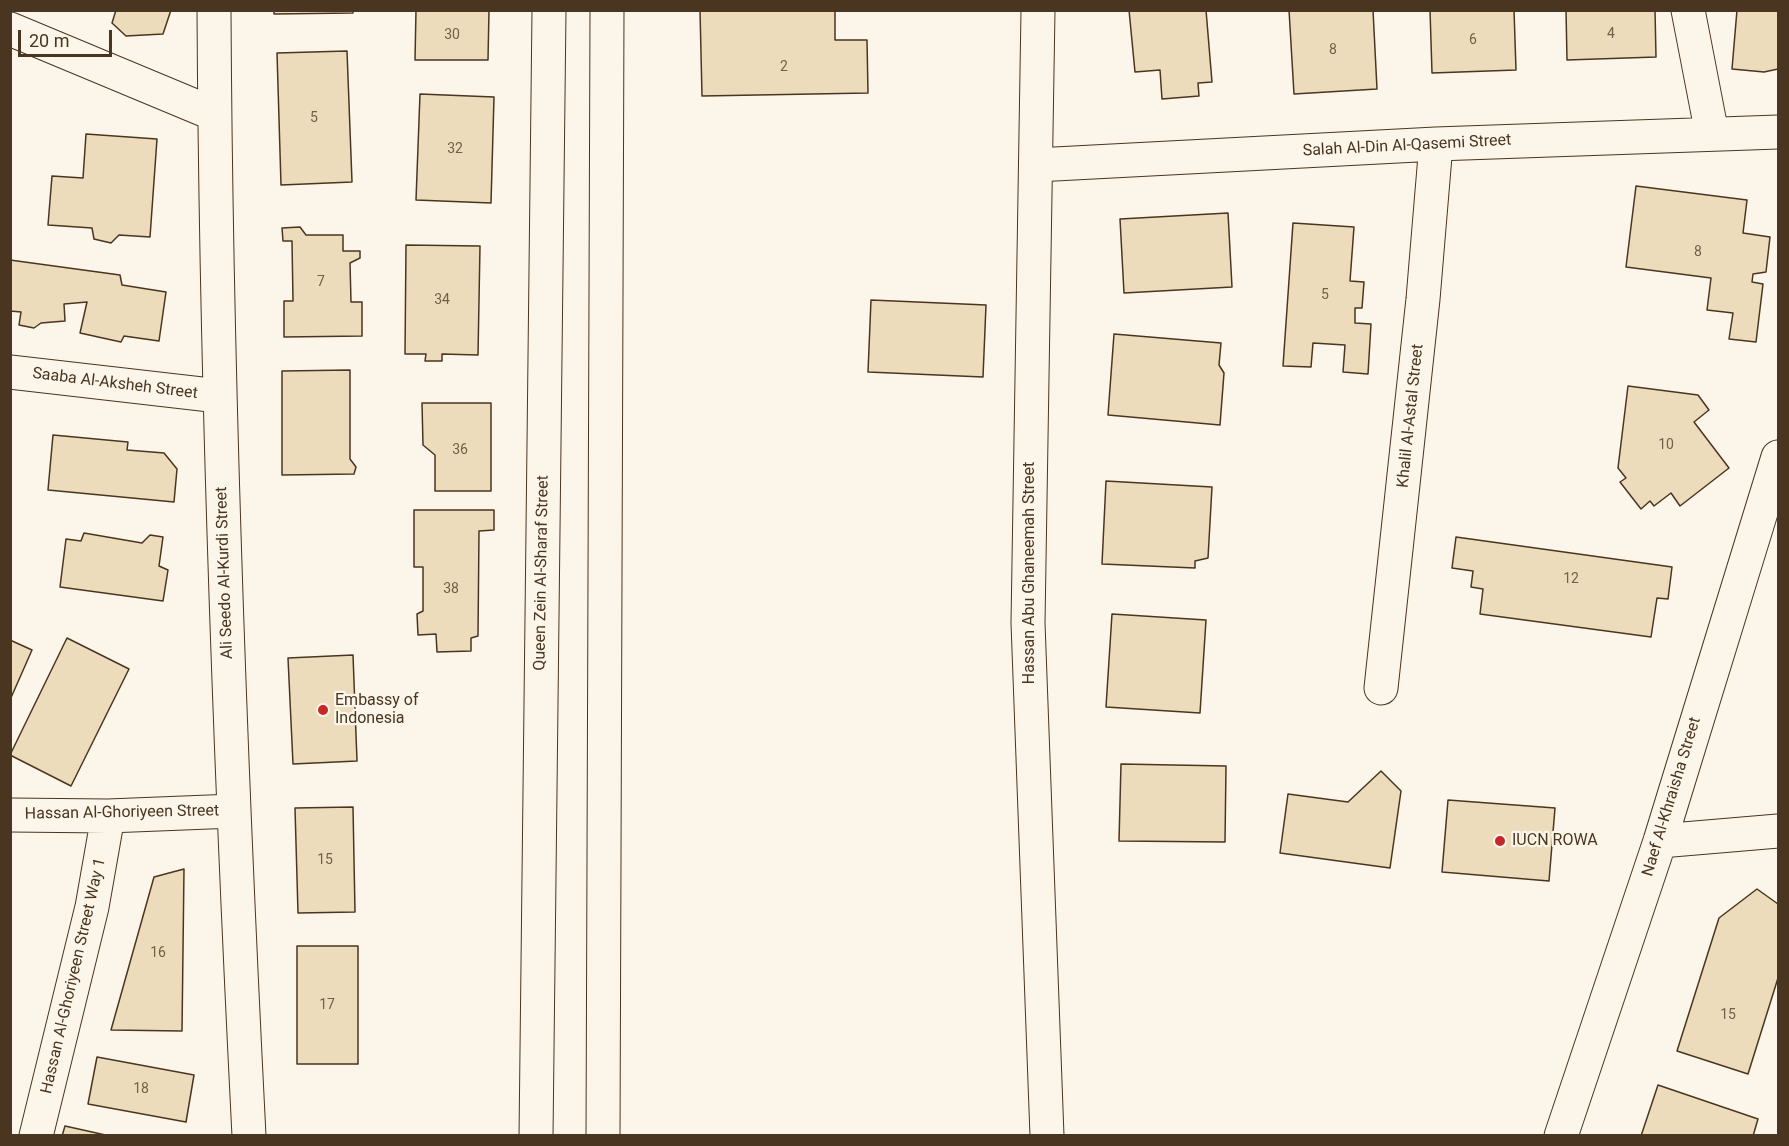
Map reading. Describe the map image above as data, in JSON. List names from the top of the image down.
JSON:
{
  "streets": {
    "street": [
      "Salah Al-Din Al-Qasemi Street",
      "Saaba Al-Aksheh Street",
      "Khalil Al-Astal Street",
      "Ali Seedo Al-Kurdi Street",
      "Queen Zein Al-Sharaf Street",
      "Hassan Abu Ghaneemah Street",
      "Naef Al-Khraisha Street",
      "Hassan Al-Ghoriyeen Street",
      "Hassan Al-Ghoriyeen Street Way 1"
    ]
  },
  "crossings": [
    ["Salah Al-Din Al-Qasemi Street", "Khalil Al-Astal Street"],
    ["Salah Al-Din Al-Qasemi Street", "Hassan Abu Ghaneemah Street"],
    ["Saaba Al-Aksheh Street", "Ali Seedo Al-Kurdi Street"],
    ["Ali Seedo Al-Kurdi Street", "Hassan Al-Ghoriyeen Street"],
    ["Hassan Al-Ghoriyeen Street", "Hassan Al-Ghoriyeen Street Way 1"]
  ],
  "places": ["Embassy of Indonesia", "IUCN ROWA"],
  "house_numbers": [
    "4",
    "30",
    "6",
    "8",
    "2",
    "5",
    "32",
    "8",
    "7",
    "5",
    "34",
    "10",
    "36",
    "12",
    "38",
    "15",
    "16",
    "17",
    "15",
    "18"
  ],
  "scale_bar": "20 m"
}
